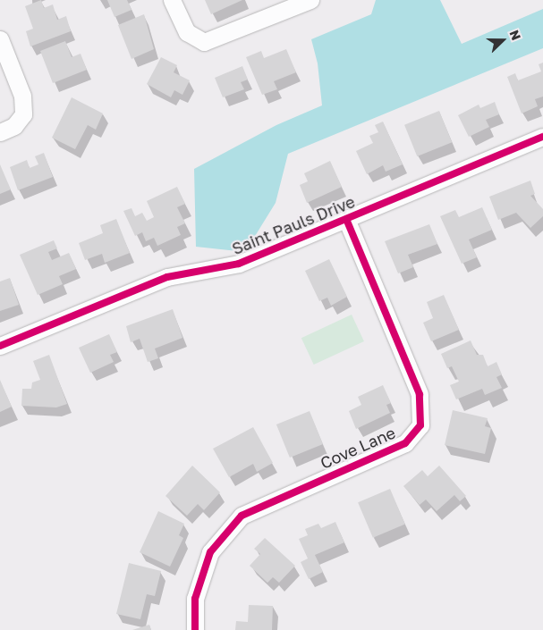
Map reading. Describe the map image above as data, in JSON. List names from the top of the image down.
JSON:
{
  "streets": {
    "street": ["Saint Pauls Drive", "Cove Lane"]
  },
  "crossings": [
    ["Saint Pauls Drive", "Cove Lane"]
  ],
  "north": "right"
}
